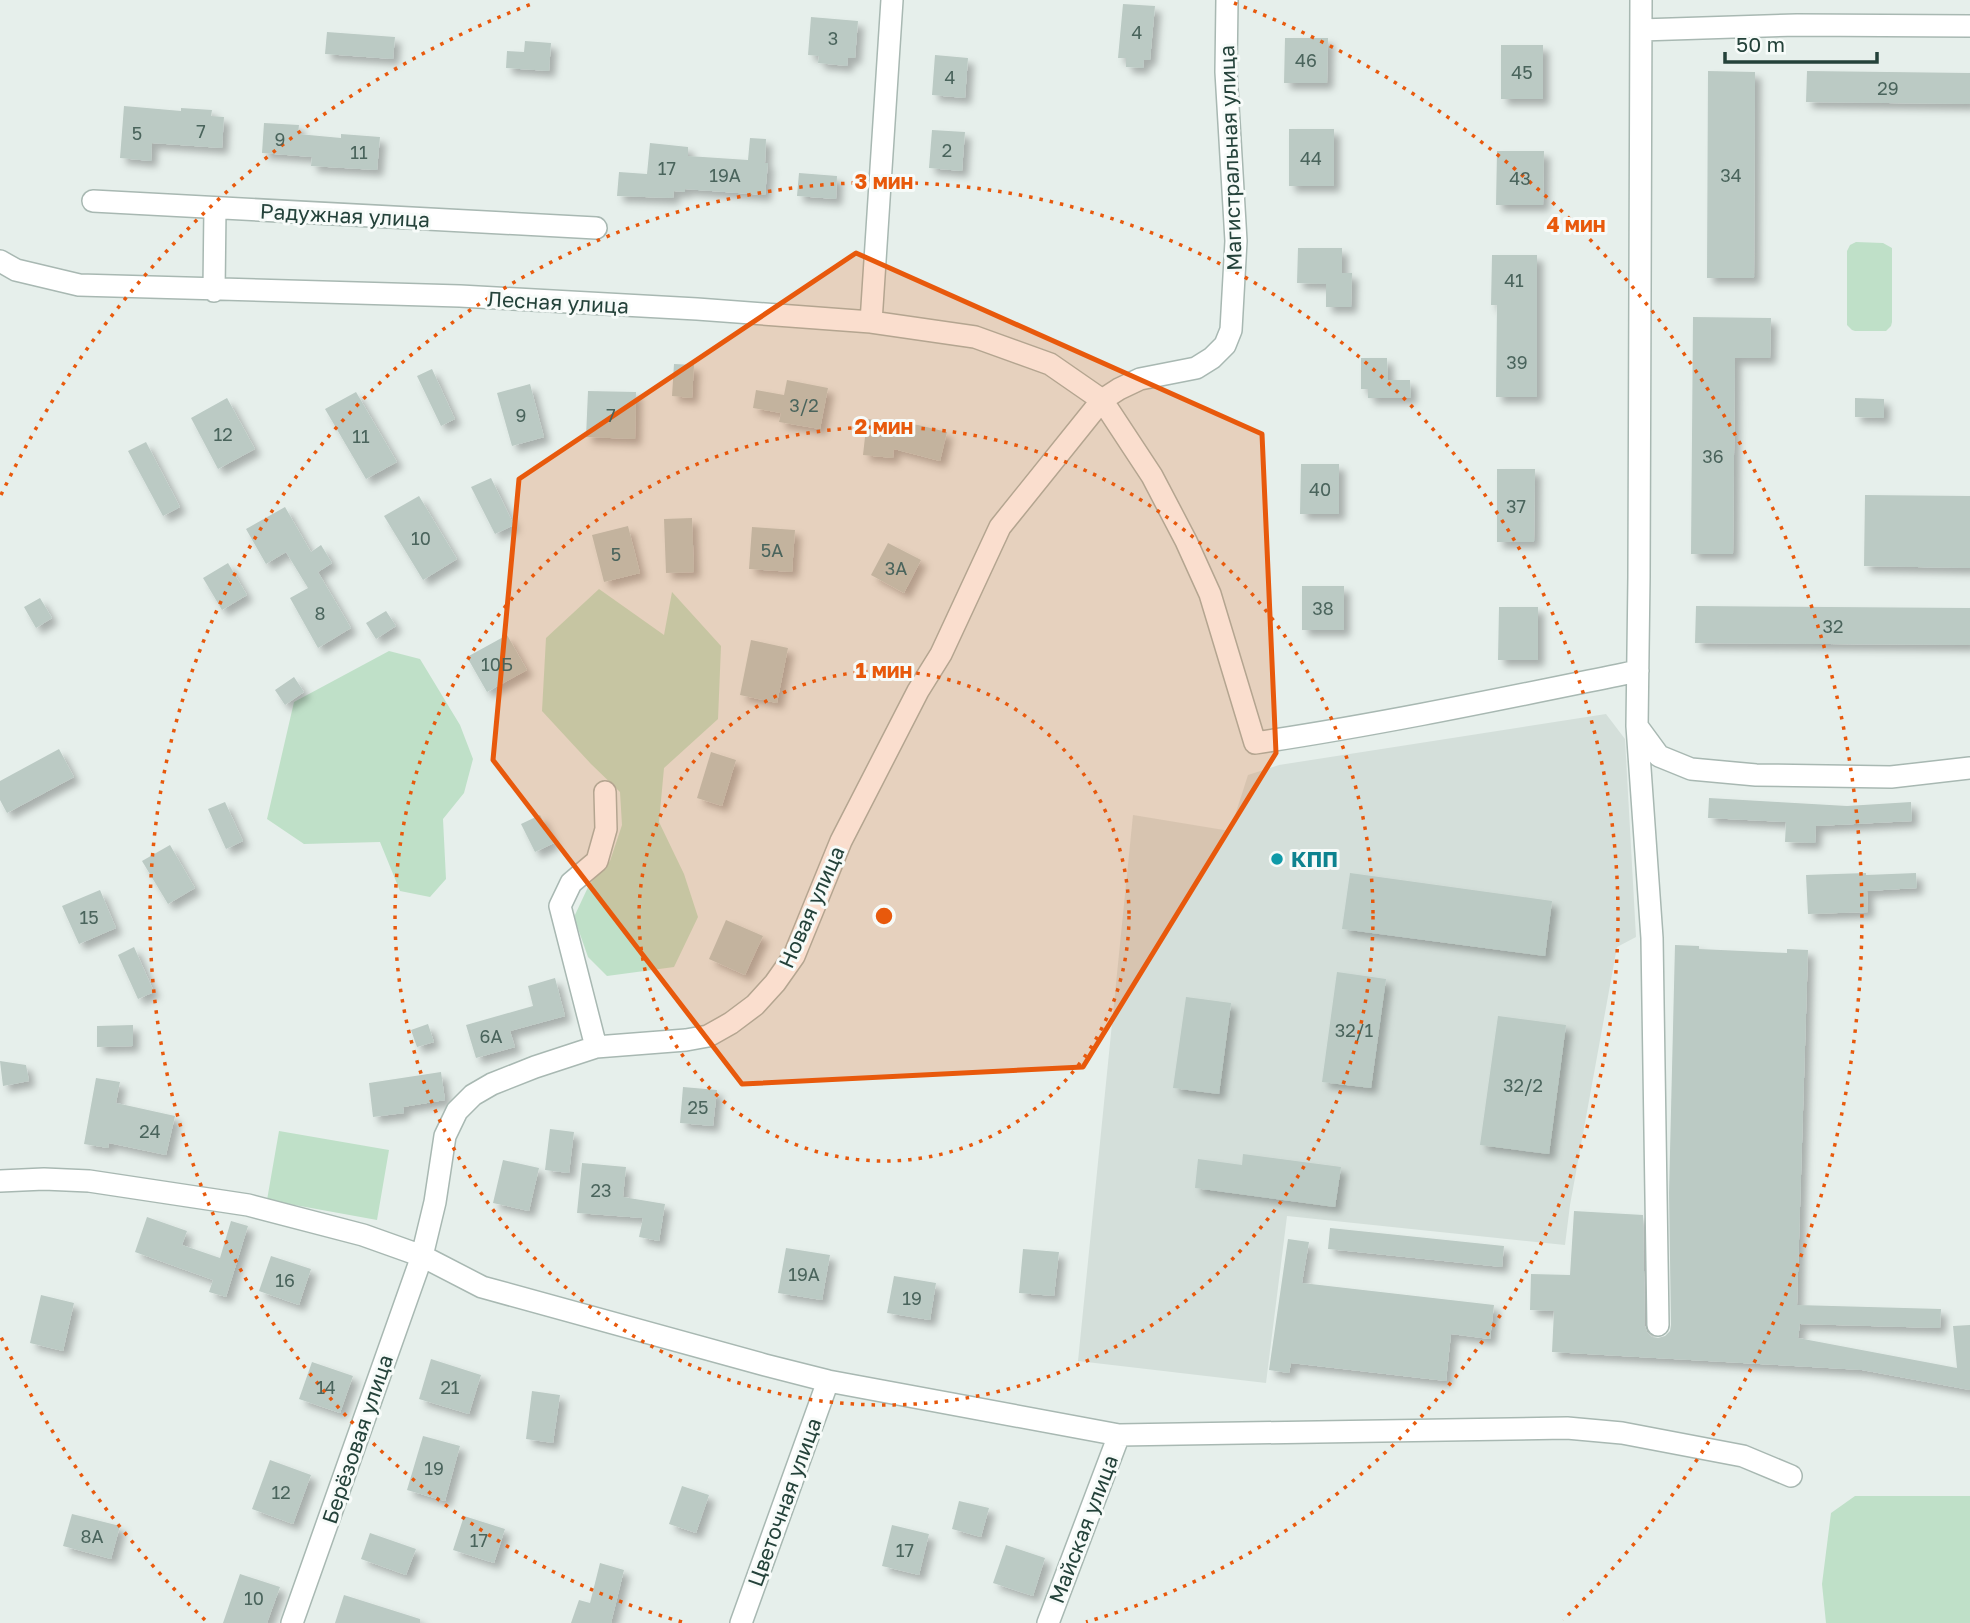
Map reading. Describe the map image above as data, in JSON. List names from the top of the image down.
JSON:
{
  "streets": {
    "street": [
      "Магистральная улица",
      "Радужная улица",
      "Лесная улица",
      "Новая улица",
      "Берёзовая улица",
      "Цветочная улица",
      "Майская улица"
    ]
  },
  "crossings": [
    ["Магистральная улица", "Лесная улица"],
    ["Магистральная улица", "Новая улица"],
    ["Лесная улица", "Новая улица"],
    ["Новая улица", "Берёзовая улица"]
  ],
  "places": ["КПП"],
  "house_numbers": [
    "4",
    "3",
    "46",
    "45",
    "4",
    "29",
    "7",
    "5",
    "9",
    "2",
    "11",
    "44",
    "17",
    "19А",
    "34",
    "43",
    "41",
    "39",
    "3/2",
    "9",
    "7",
    "12",
    "11",
    "36",
    "40",
    "37",
    "10",
    "5А",
    "5",
    "3А",
    "38",
    "8",
    "32",
    "10Б",
    "15",
    "32/1",
    "6А",
    "32/2",
    "25",
    "24",
    "23",
    "19А",
    "16",
    "19",
    "14",
    "21",
    "19",
    "12",
    "8А",
    "17",
    "17",
    "10"
  ],
  "scale_bar": "50 m",
  "rings": [
    "3 мин",
    "4 мин",
    "2 мин",
    "1 мин"
  ]
}
